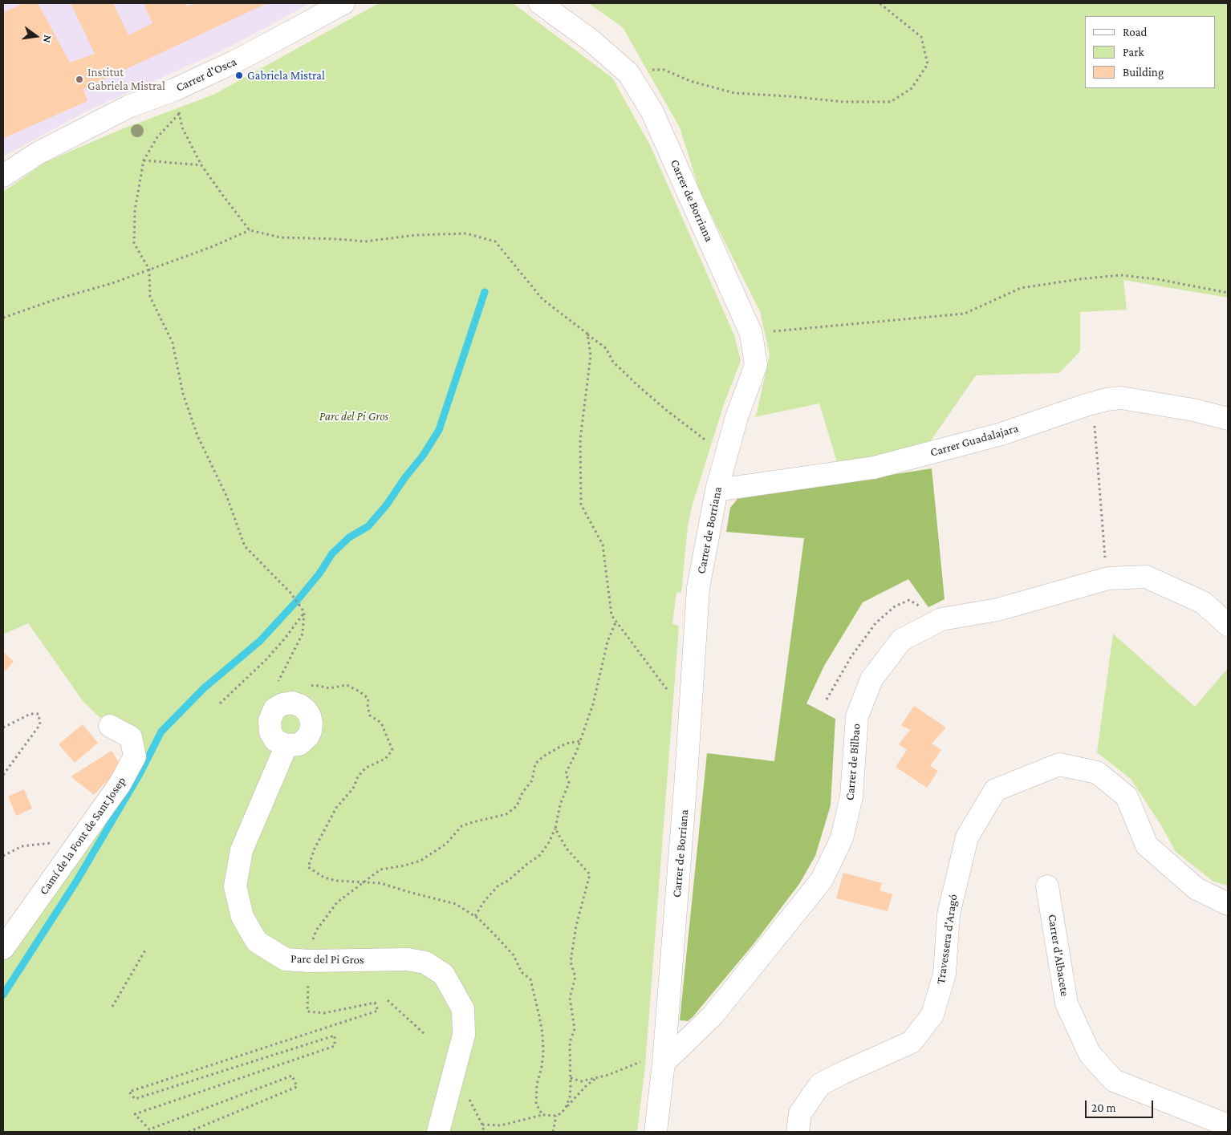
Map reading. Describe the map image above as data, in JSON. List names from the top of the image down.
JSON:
{
  "streets": {
    "street": [
      "Carrer d'Osca",
      "Carrer de Borriana",
      "Carrer Guadalajara",
      "Carrer de Bilbao",
      "Camí de la Font de Sant Josep",
      "Travessera d'Aragó",
      "Carrer d'Albacete",
      "Parc del Pi Gros"
    ]
  },
  "crossings": [
    ["Carrer de Borriana", "Carrer Guadalajara"],
    ["Carrer de Borriana", "Carrer de Bilbao"]
  ],
  "parks": ["Parc del Pi Gros"],
  "places": ["Gabriela Mistral", "Institut Gabriela Mistral"],
  "legend": ["Road", "Park", "Building"],
  "scale_bar": "20 m",
  "north": "right"
}
